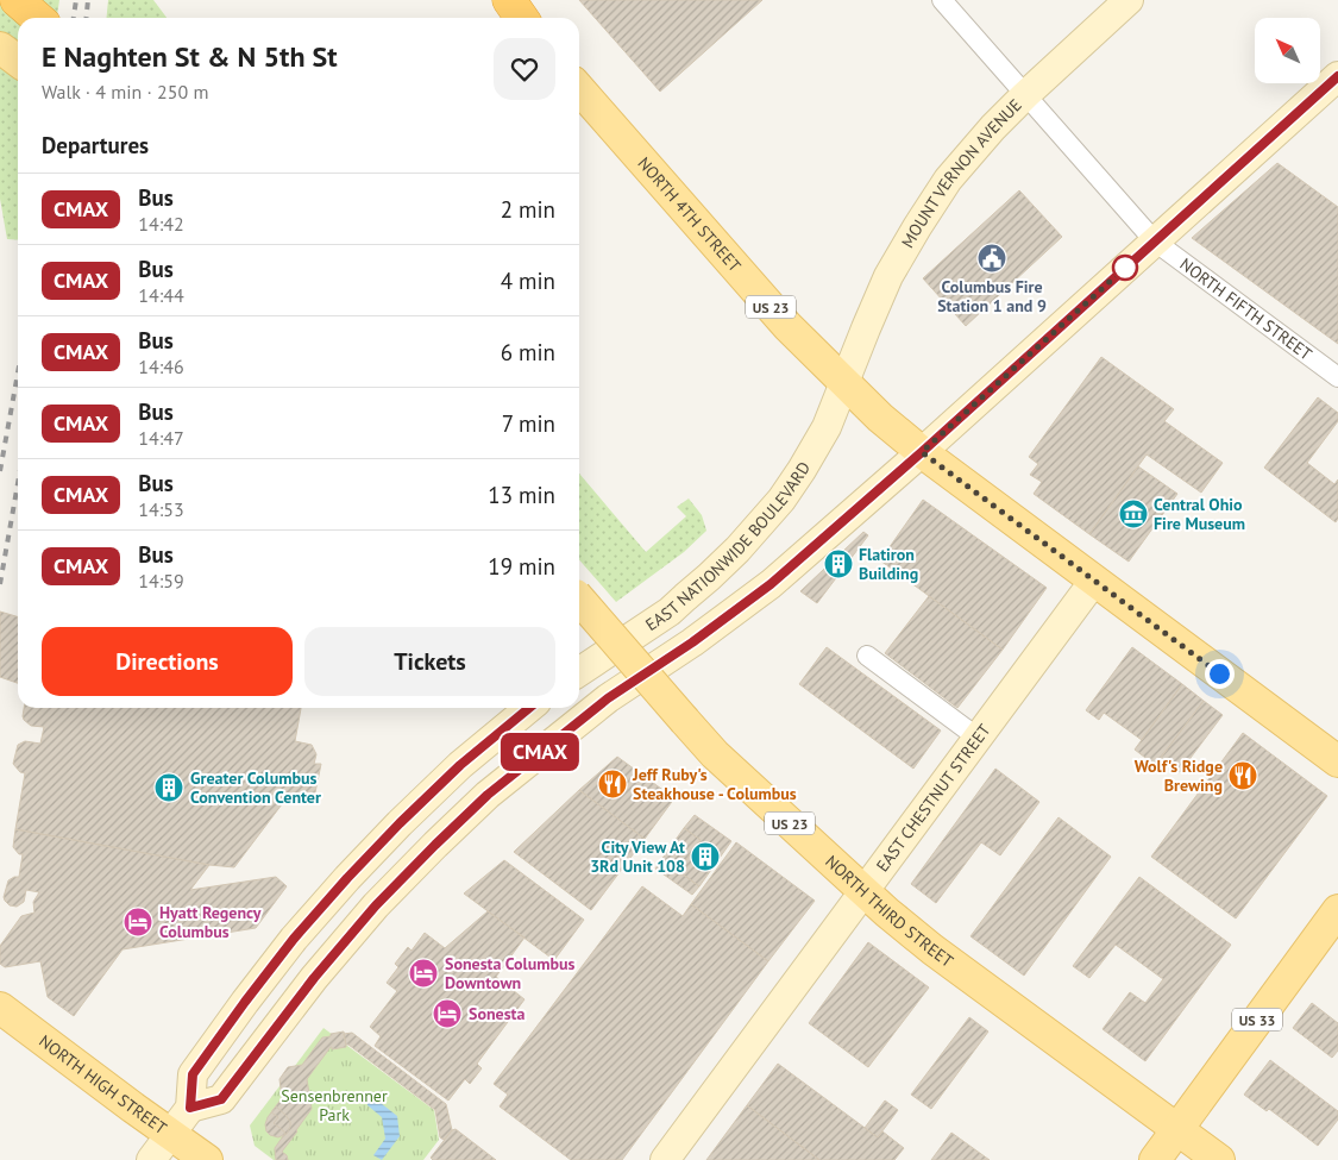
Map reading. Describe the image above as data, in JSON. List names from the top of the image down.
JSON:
{
  "streets": {
    "main road": [
      "MOUNT VERNON AVENUE",
      "NORTH 4TH STREET",
      "US 23",
      "EAST NATIONWIDE BOULEVARD",
      "EAST CHESTNUT STREET",
      "NORTH THIRD STREET",
      "US 33",
      "NORTH HIGH STREET"
    ],
    "street": ["NORTH FIFTH STREET"]
  },
  "crossings": [
    ["MOUNT VERNON AVENUE", "NORTH 4TH STREET"],
    ["MOUNT VERNON AVENUE", "NORTH FIFTH STREET"],
    ["MOUNT VERNON AVENUE", "EAST NATIONWIDE BOULEVARD"],
    ["NORTH 4TH STREET", "EAST NATIONWIDE BOULEVARD"],
    ["NORTH 4TH STREET", "EAST CHESTNUT STREET"],
    ["EAST CHESTNUT STREET", "NORTH THIRD STREET"],
    ["NORTH THIRD STREET", "US 33"]
  ],
  "parks": ["Sensenbrenner Park"],
  "places": {
    "public building": ["Columbus Fire Station 1 and 9"],
    "museum": ["Central Ohio Fire Museum"],
    "building": ["Flatiron Building", "Greater Columbus Convention Center", "City View At 3Rd Unit 108"],
    "restaurant": ["Wolf's Ridge Brewing", "Jeff Ruby's Steakhouse - Columbus"],
    "hotel": ["Hyatt Regency Columbus", "Sonesta Columbus Downtown", "Sonesta"]
  },
  "lines": ["bus line CMAX"],
  "north": "top left",
  "page": {
    "on_map": "CMAX",
    "heading": [
      ["E Naghten St & N 5th St", "Walk · 4 min · 250 m"],
      "Departures"
    ],
    "list": [
      {
        "mark": "CMAX",
        "name": "Bus",
        "note": "14:42",
        "value": "2 min"
      },
      {
        "mark": "CMAX",
        "name": "Bus",
        "note": "14:44",
        "value": "4 min"
      },
      {
        "mark": "CMAX",
        "name": "Bus",
        "note": "14:46",
        "value": "6 min"
      },
      {
        "mark": "CMAX",
        "name": "Bus",
        "note": "14:47",
        "value": "7 min"
      },
      {
        "mark": "CMAX",
        "name": "Bus",
        "note": "14:53",
        "value": "13 min"
      },
      {
        "mark": "CMAX",
        "name": "Bus",
        "note": "14:59",
        "value": "19 min"
      }
    ],
    "buttons": ["Directions", "Tickets"]
  }
}
